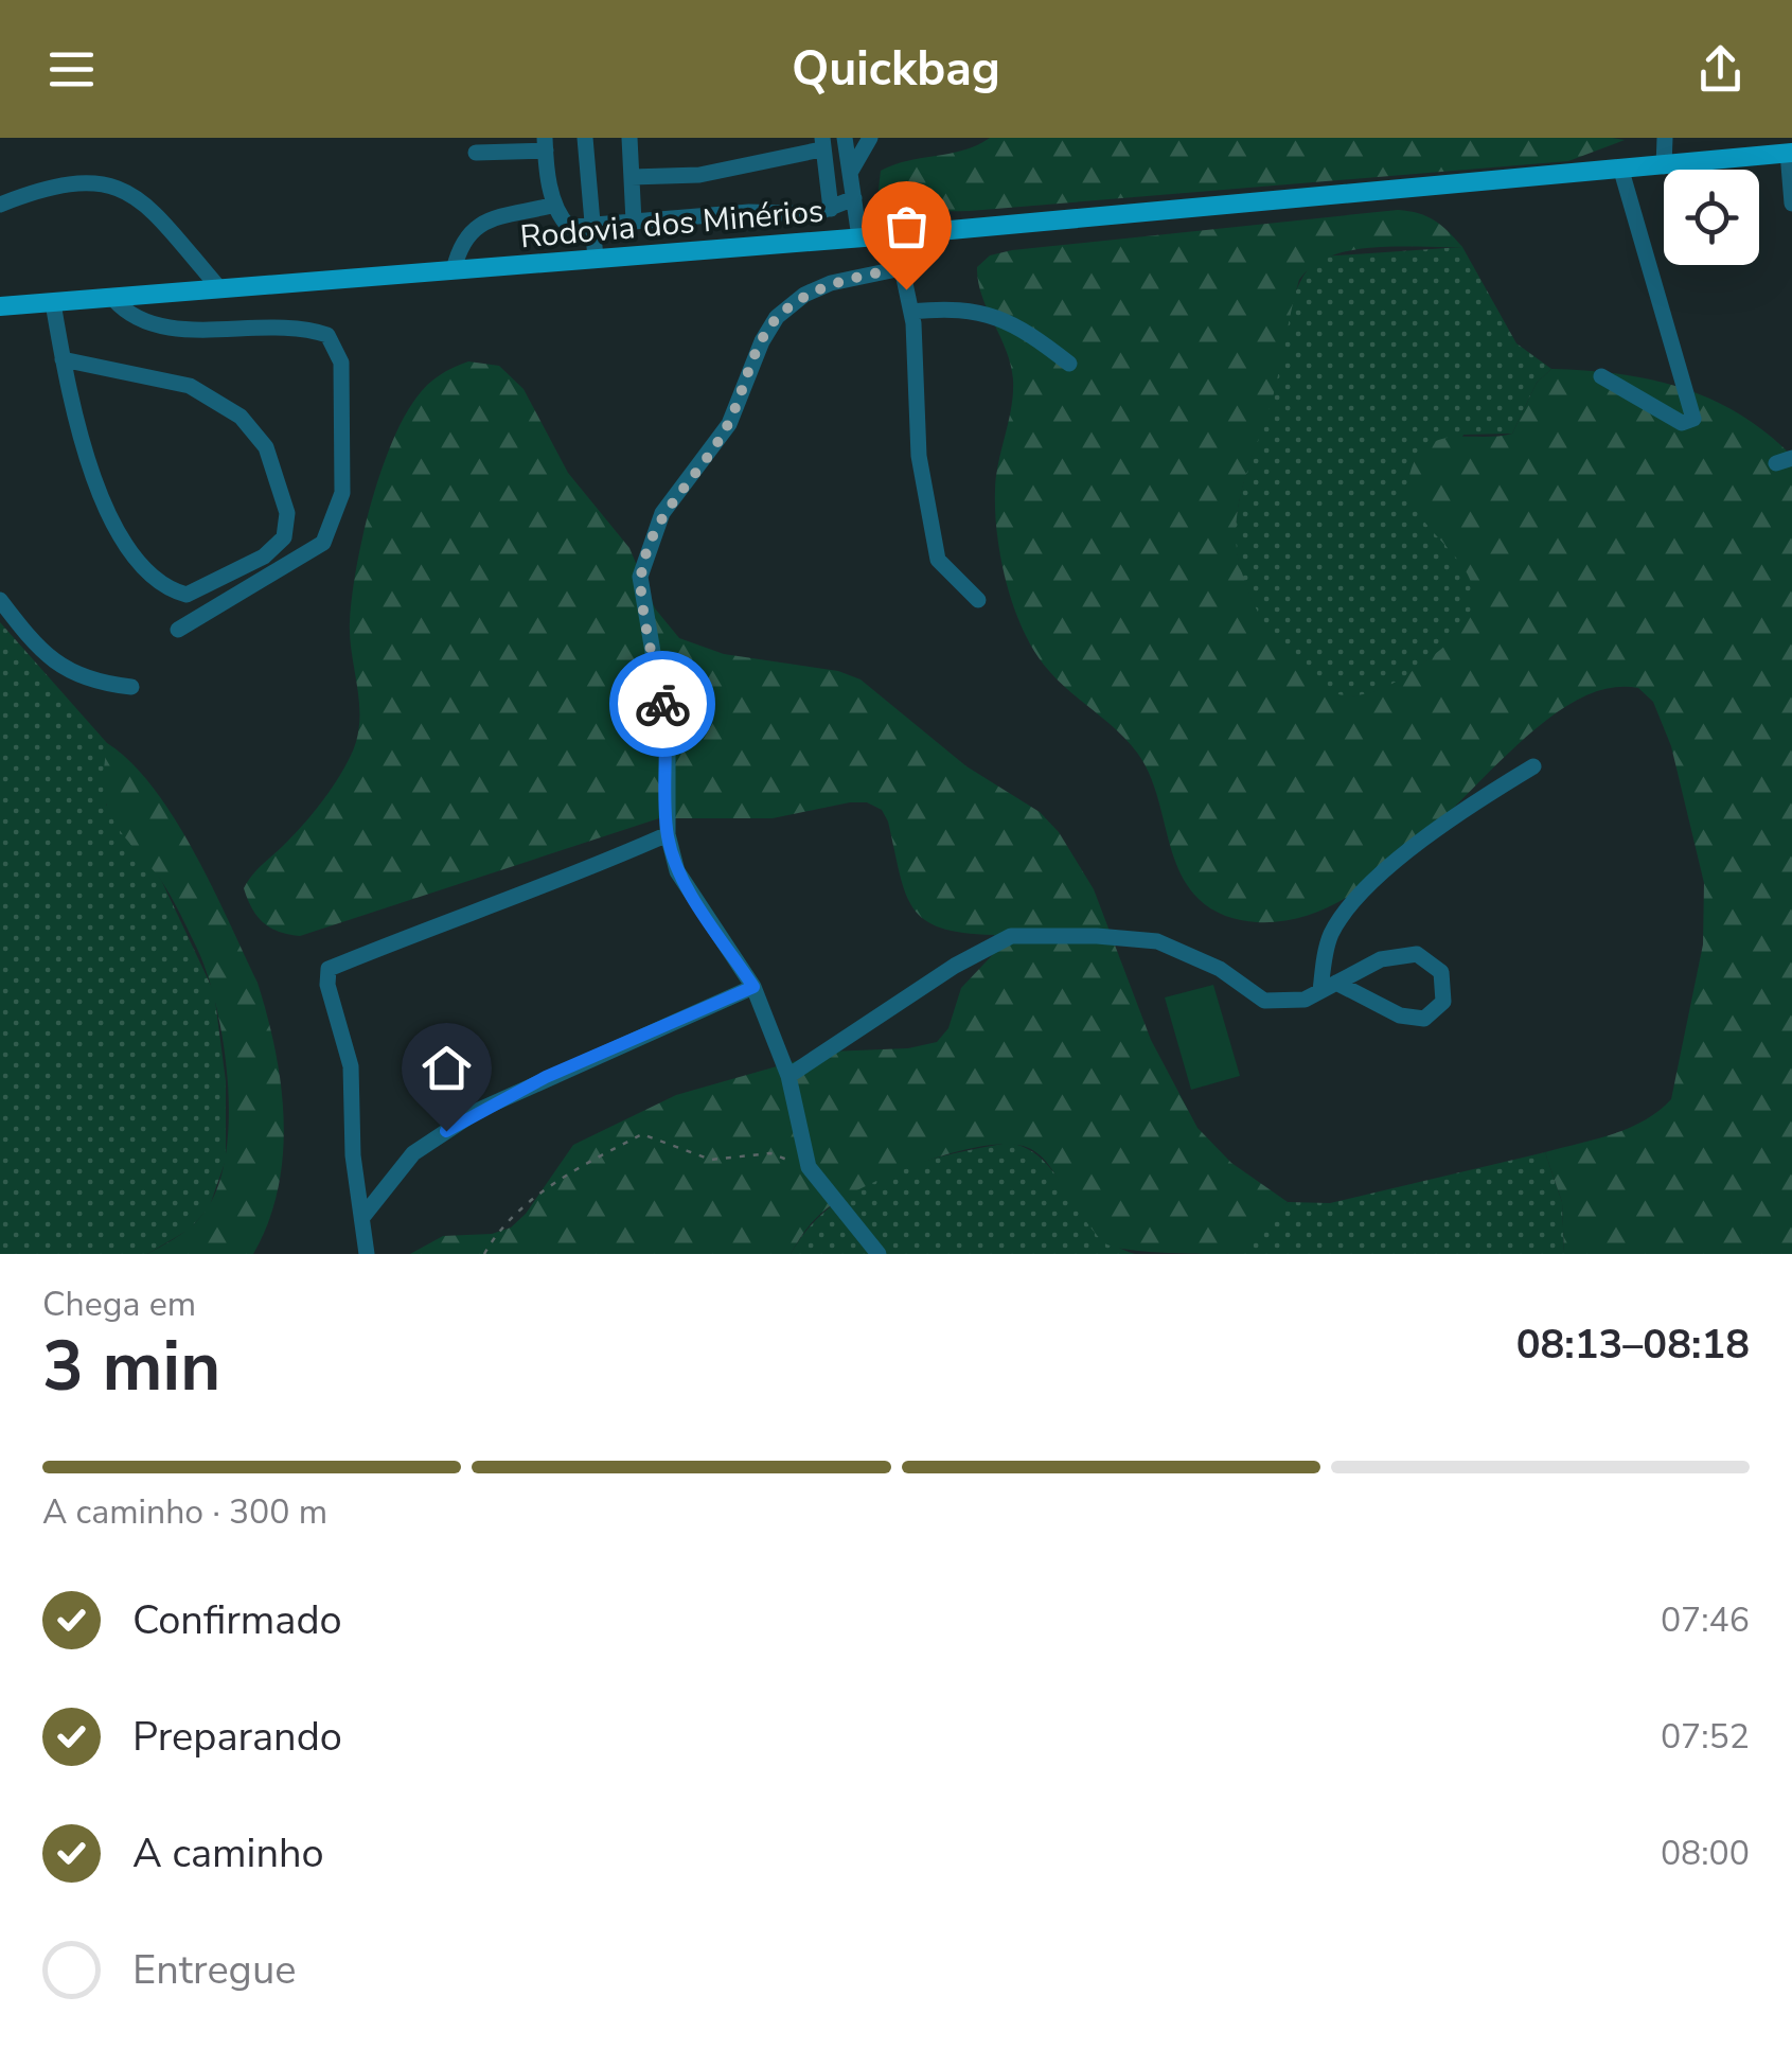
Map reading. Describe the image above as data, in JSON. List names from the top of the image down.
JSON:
{
  "streets": {
    "main road": ["Rodovia dos Minérios"]
  },
  "page": {
    "header": "Quickbag",
    "heading": ["3 min", "Chega em", "08:13–08:18"],
    "bar": "A caminho · 300 m",
    "list": [
      ["Confirmado", "07:46"],
      ["Preparando", "07:52"],
      ["A caminho", "08:00"],
      "Entregue"
    ]
  }
}
